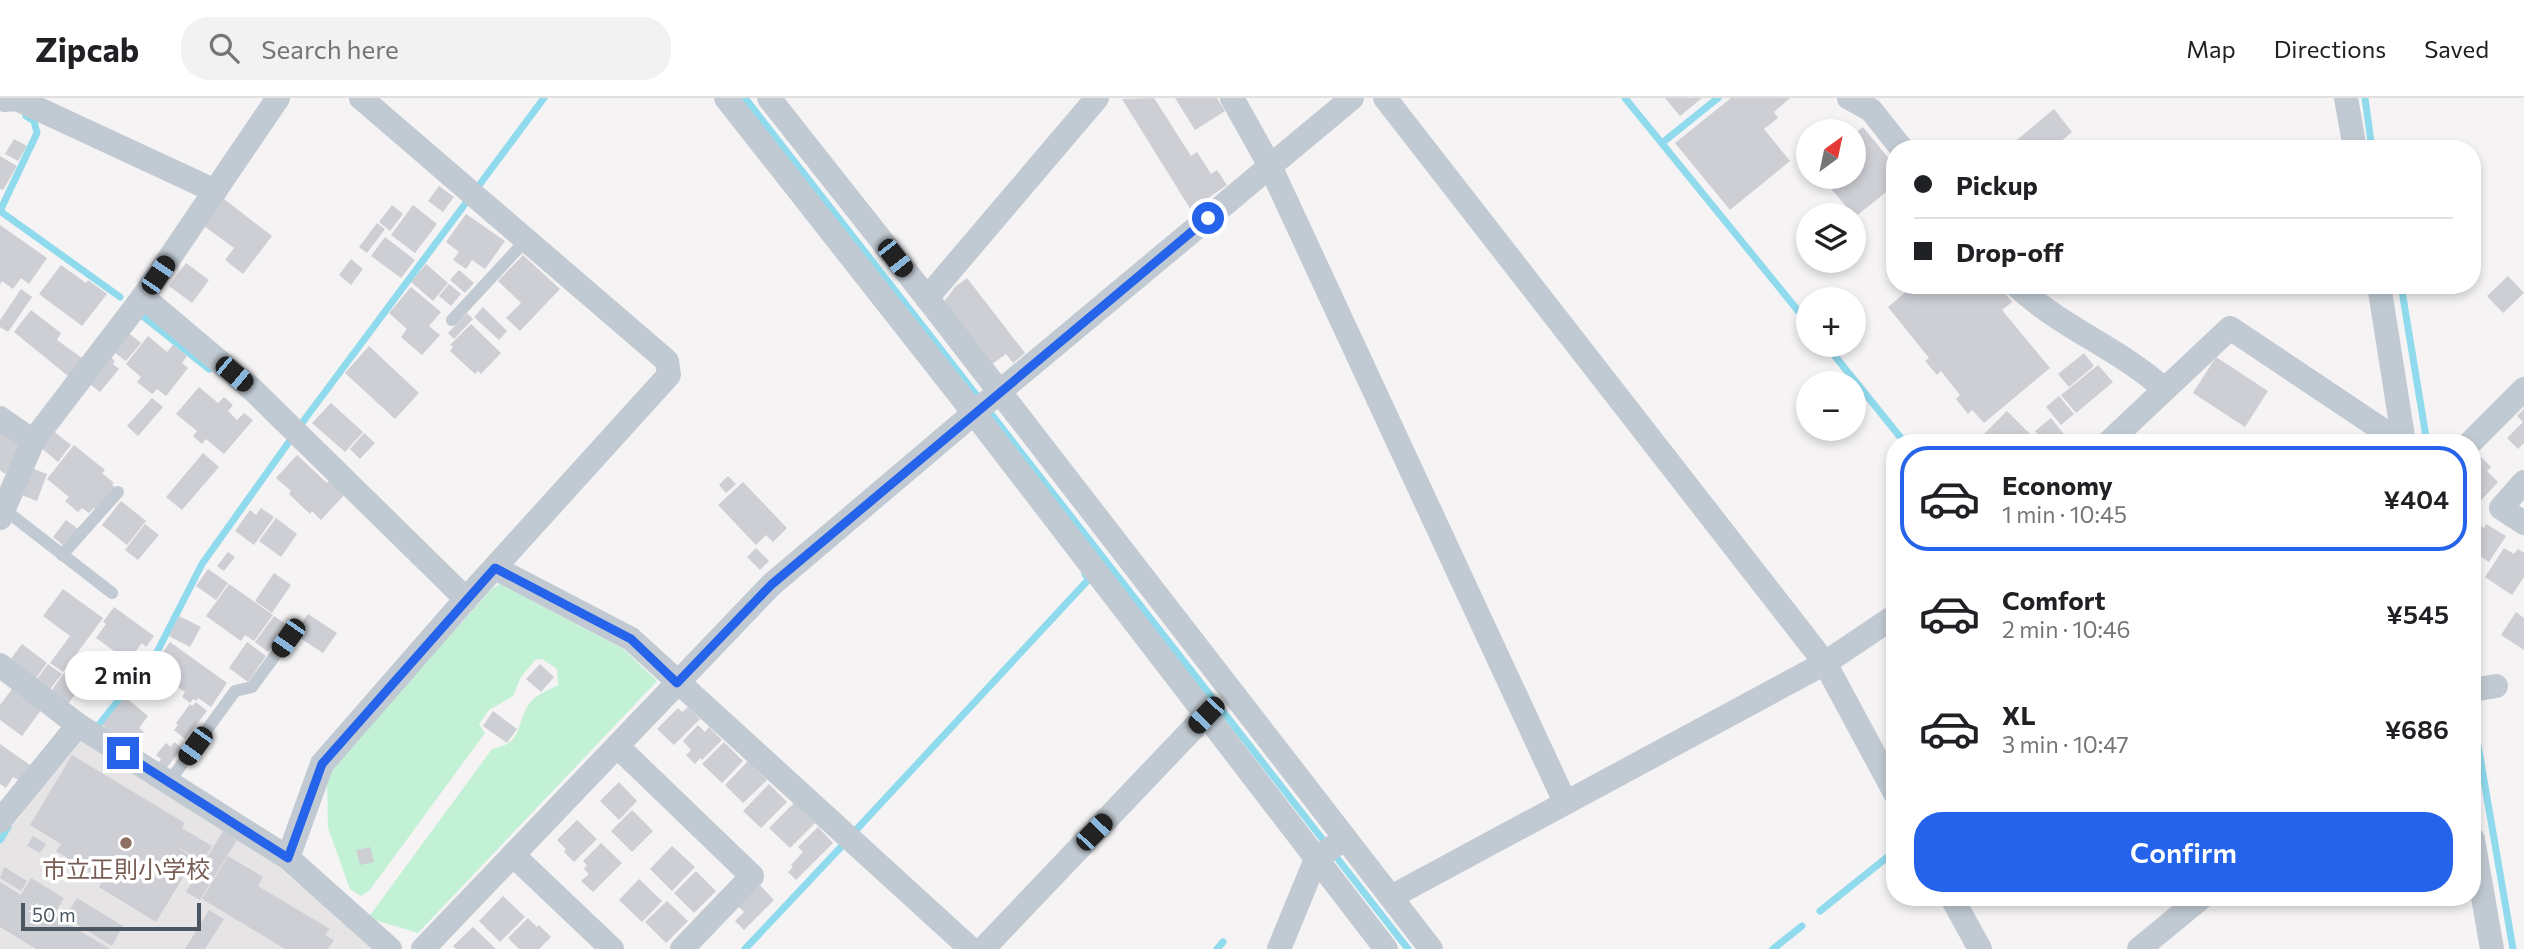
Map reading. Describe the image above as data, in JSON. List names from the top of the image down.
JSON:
{
  "places": ["市立正則小学校"],
  "scale_bar": "50 m",
  "north": "top right",
  "page": {
    "header": "Zipcab",
    "search": "Search here",
    "nav": ["Map", "Directions", "Saved"],
    "map_buttons": ["+", "−"],
    "banner": ["Pickup", "Drop-off"],
    "list": [
      {
        "name": "Economy",
        "note": "1 min · 10:45",
        "value": "¥404"
      },
      {
        "name": "Comfort",
        "note": "2 min · 10:46",
        "value": "¥545"
      },
      {
        "name": "XL",
        "note": "3 min · 10:47",
        "value": "¥686"
      }
    ],
    "bubble": "2 min",
    "buttons": "Confirm",
    "scale": "50 m"
  }
}
